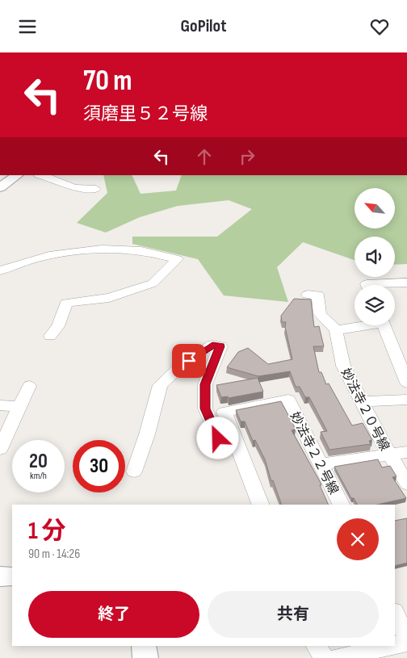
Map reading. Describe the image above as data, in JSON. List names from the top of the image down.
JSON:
{
  "streets": {
    "street": ["妙法寺２０号線", "妙法寺２２号線"]
  },
  "north": "top left",
  "page": {
    "header": "GoPilot",
    "turn": ["70 m", "須磨里５２号線"],
    "speed": "20 km/h",
    "limit": "30",
    "heading": ["1 分", "90 m · 14:26"],
    "buttons": ["終了", "共有"]
  }
}
